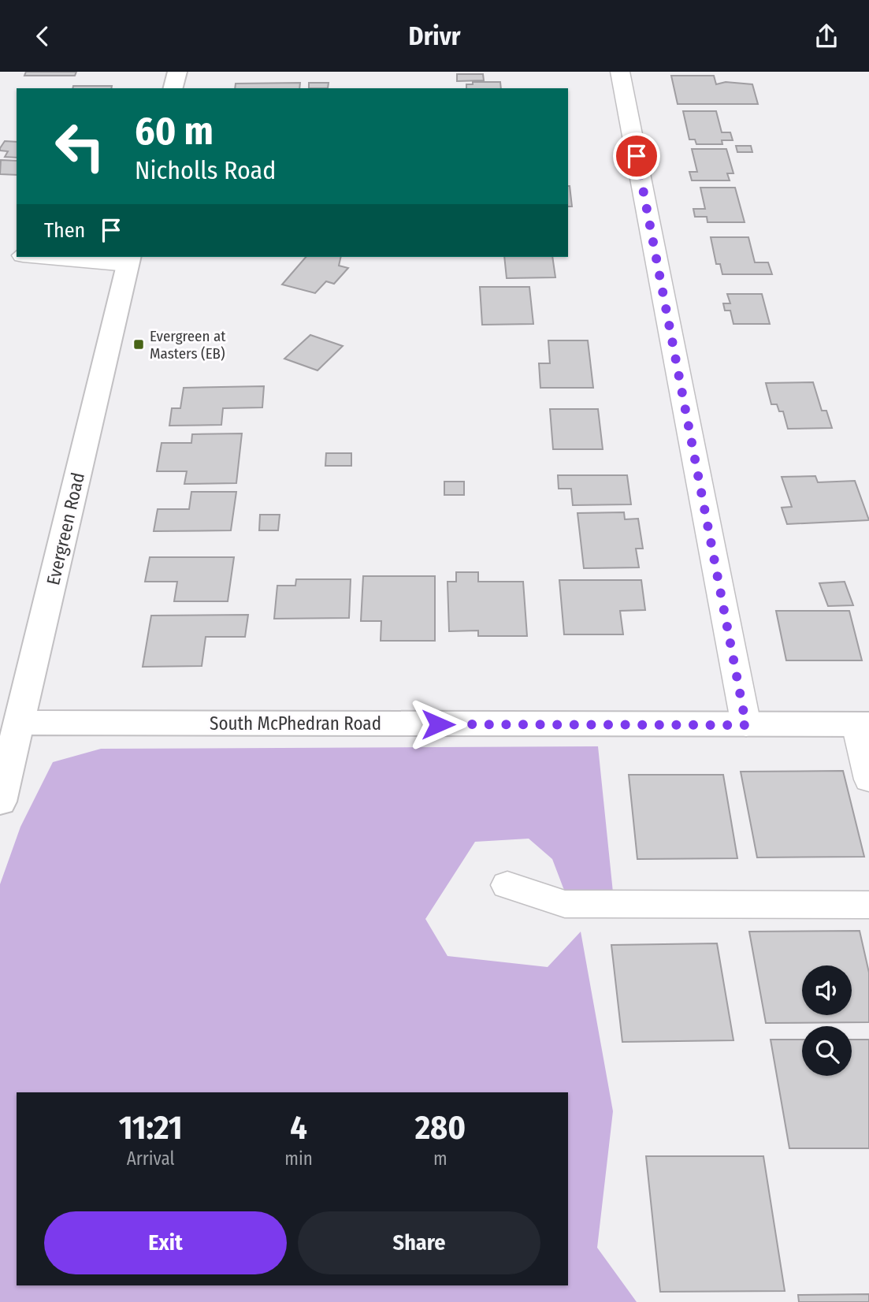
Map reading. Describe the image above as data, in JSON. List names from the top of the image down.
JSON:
{
  "streets": {
    "street": ["Evergreen Road", "South McPhedran Road"]
  },
  "crossings": [
    ["Evergreen Road", "South McPhedran Road"]
  ],
  "places": {
    "transit": ["Evergreen at Masters (EB)"]
  },
  "page": {
    "header": "Drivr",
    "turn": ["60 m", "Nicholls Road"],
    "then": "Then",
    "eta": [
      "11:21",
      "Arrival",
      "4",
      "min",
      "280",
      "m"
    ],
    "buttons": ["Exit", "Share"]
  }
}
